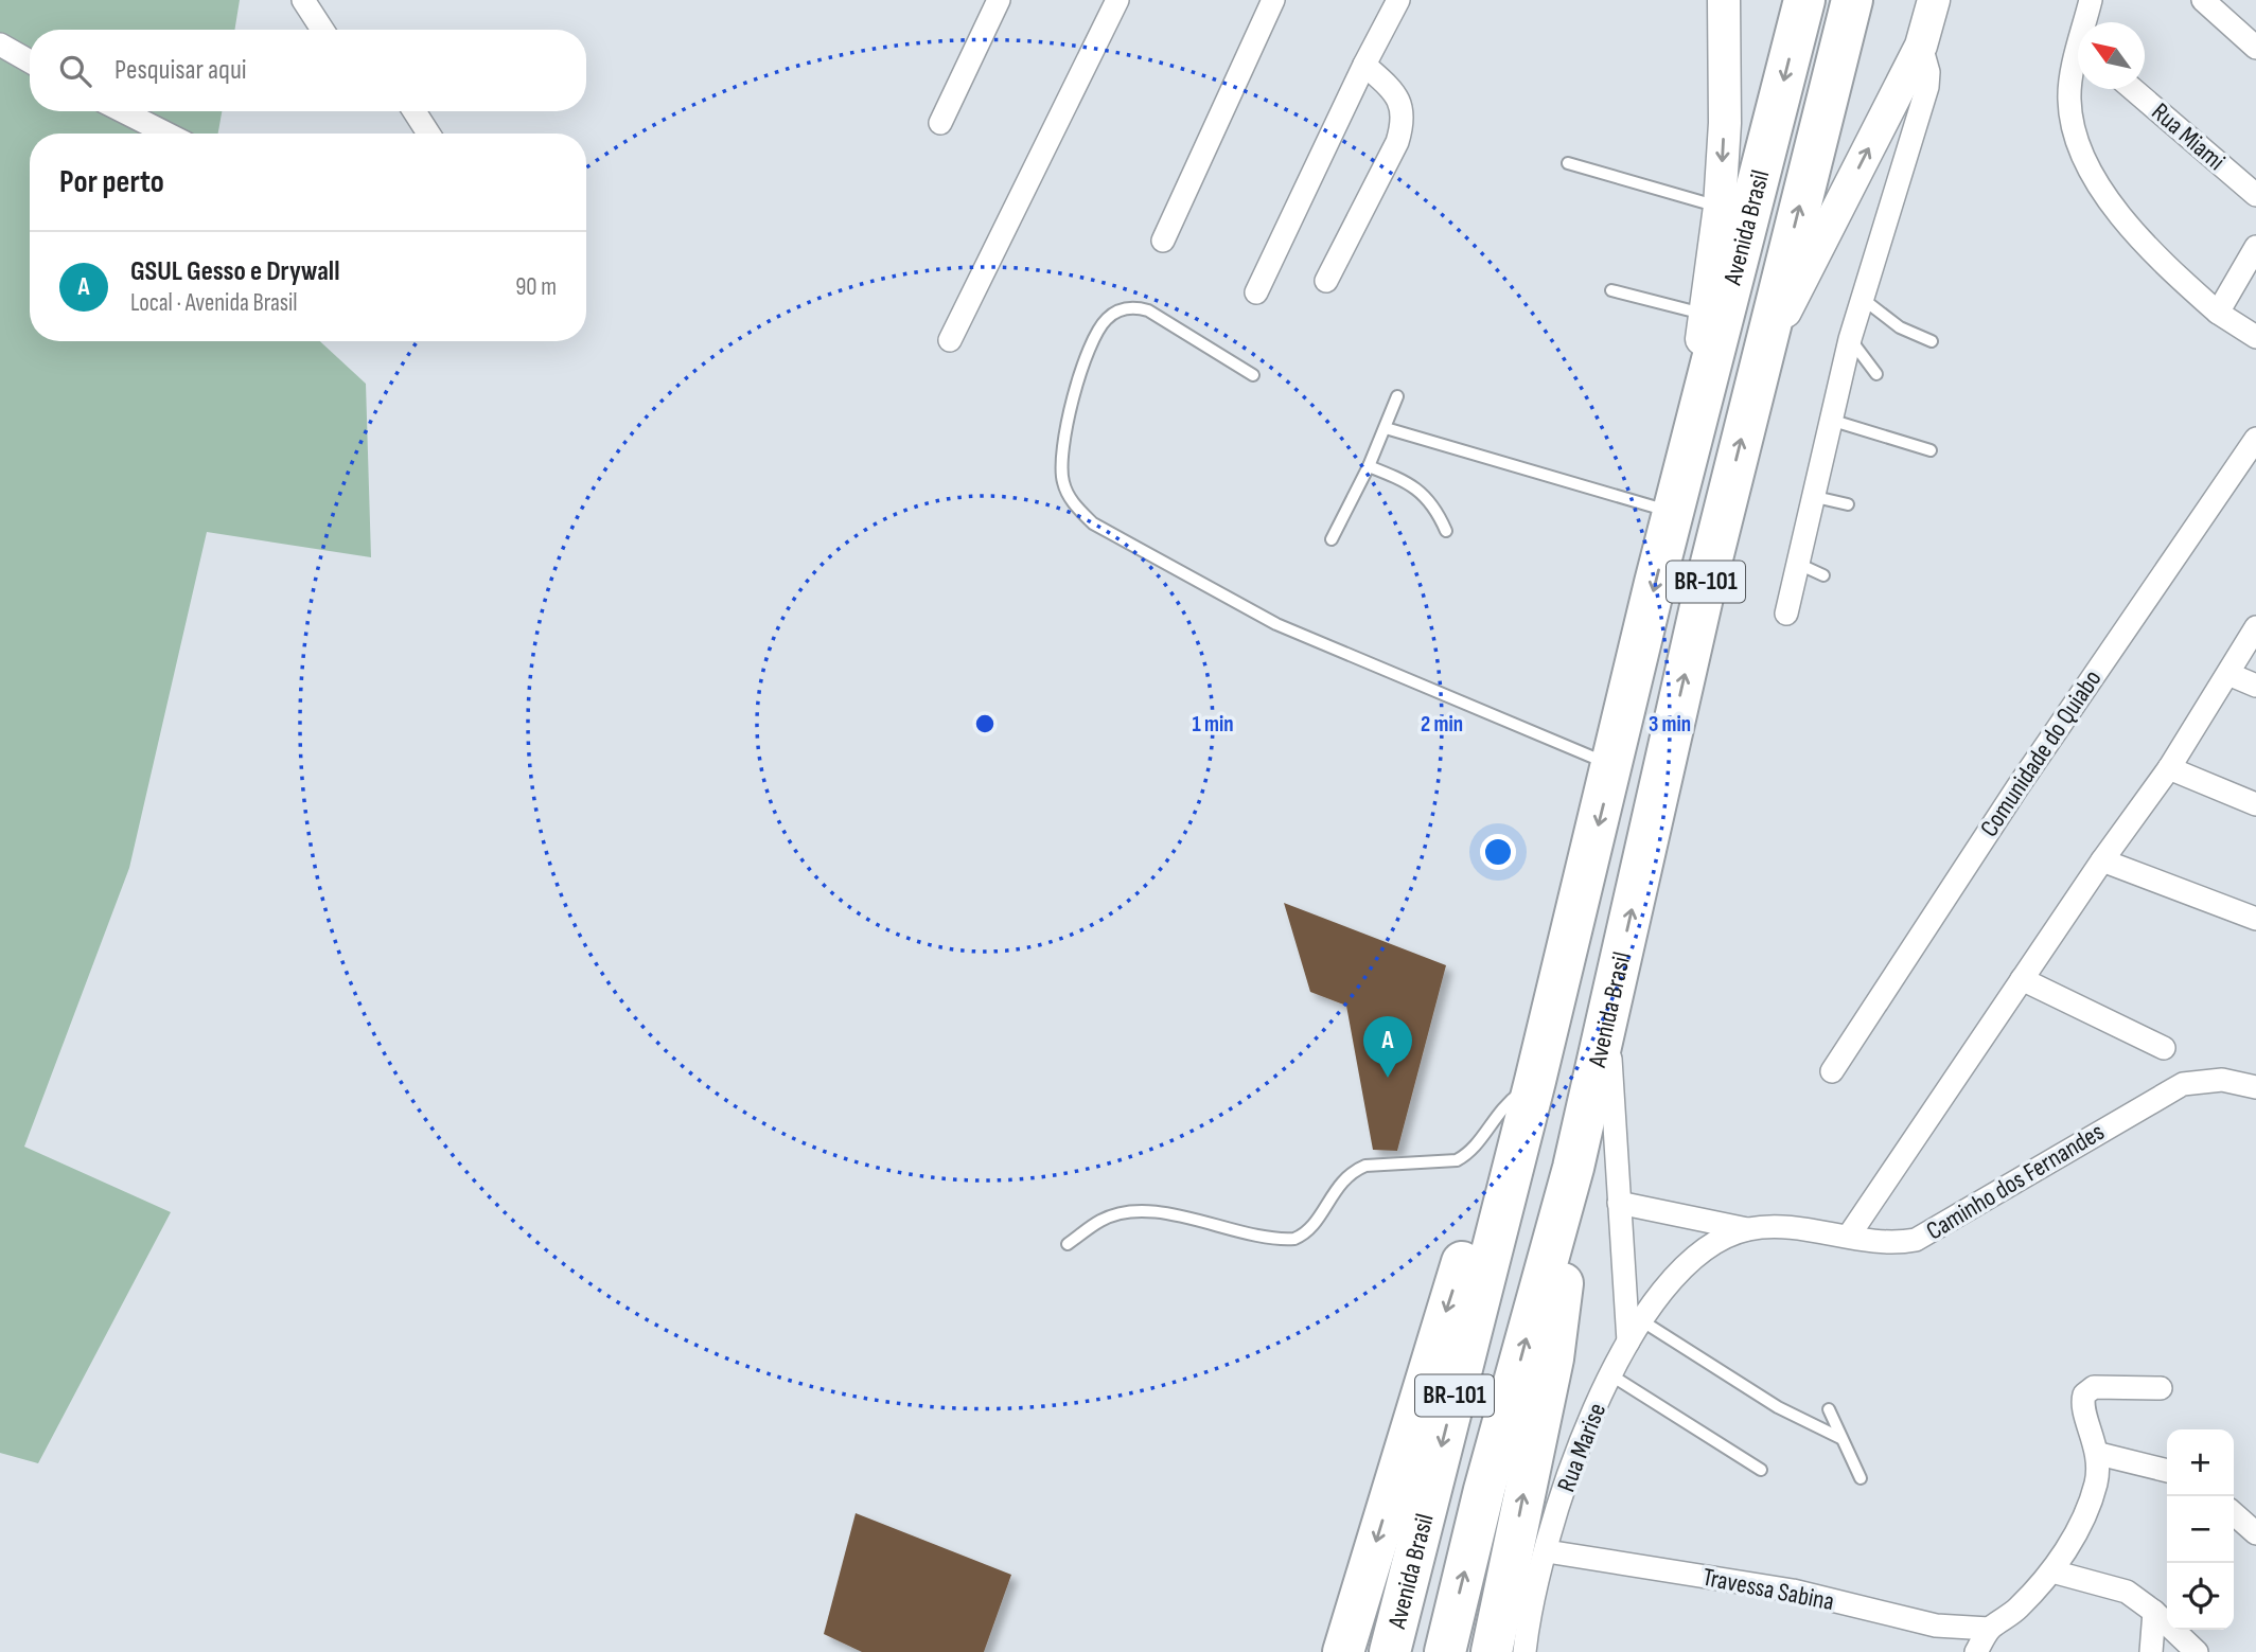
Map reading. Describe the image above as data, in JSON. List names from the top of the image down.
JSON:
{
  "streets": {
    "highway": ["Avenida Brasil", "BR-101"],
    "street": [
      "Rua Miami",
      "Comunidade do Quiabo",
      "Caminho dos Fernandes",
      "Rua Marise",
      "Travessa Sabina"
    ]
  },
  "crossings": [
    ["Caminho dos Fernandes", "Rua Marise"],
    ["Rua Marise", "Travessa Sabina"]
  ],
  "north": "top left",
  "page": {
    "search": "Pesquisar aqui",
    "heading": "Por perto",
    "list": [
      {
        "mark": "A",
        "name": "GSUL Gesso e Drywall",
        "note": "Local · Avenida Brasil",
        "value": "90 m"
      }
    ],
    "pins": "A",
    "map_buttons": ["+", "−"]
  },
  "rings": ["1 min", "2 min", "3 min"]
}
